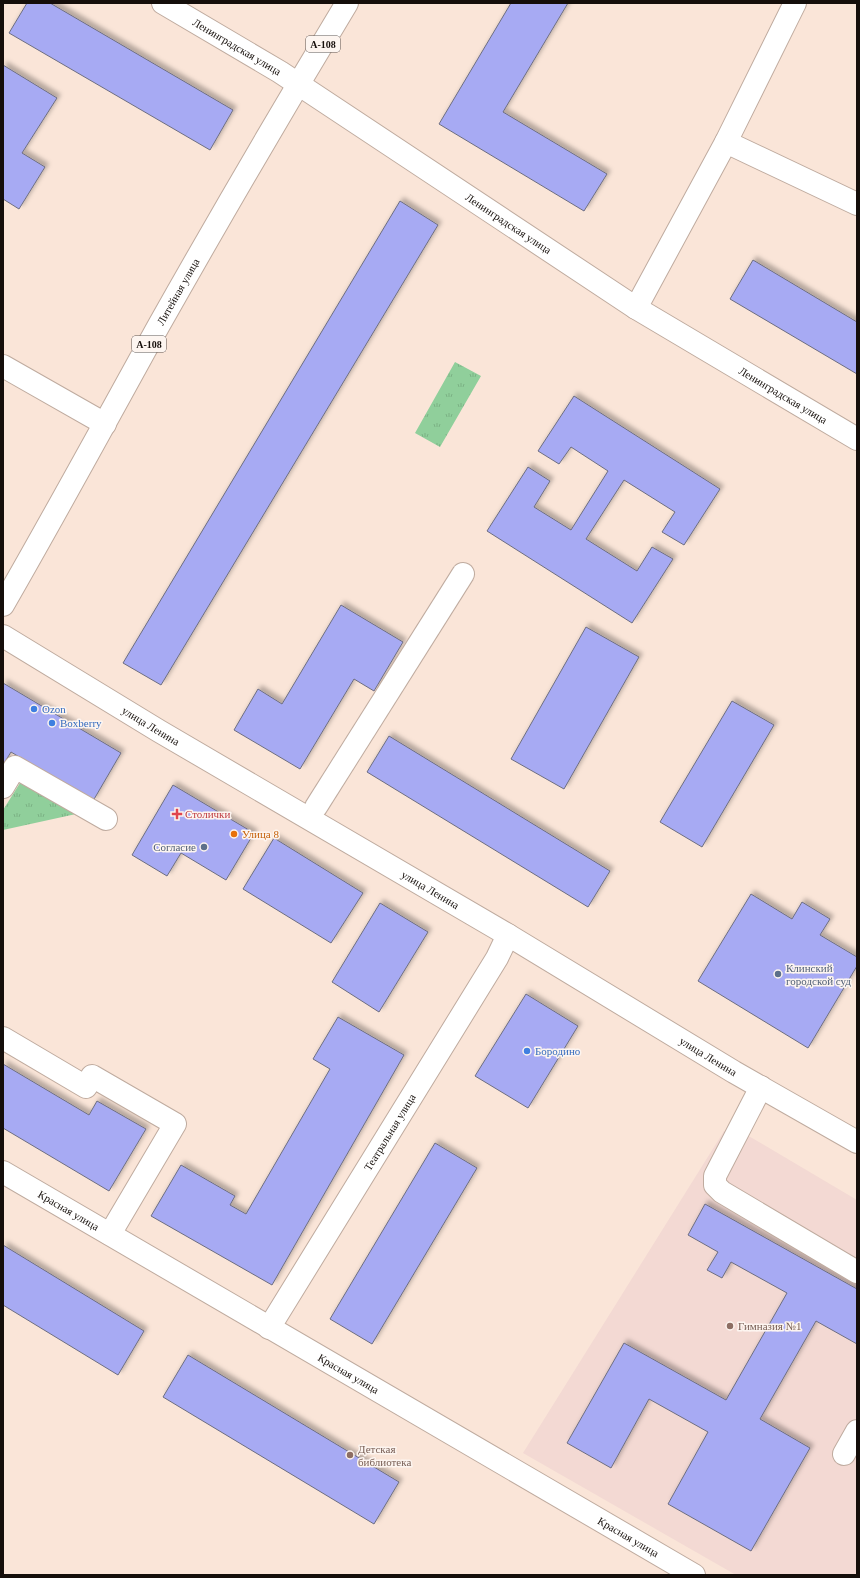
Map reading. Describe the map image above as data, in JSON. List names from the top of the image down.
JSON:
{
  "streets": {
    "main road": [
      "А-108",
      "Ленинградская улица",
      "Литейная улица",
      "улица Ленина",
      "Театральная улица",
      "Красная улица"
    ]
  },
  "crossings": [
    ["Ленинградская улица", "Литейная улица"],
    ["улица Ленина", "Театральная улица"],
    ["Театральная улица", "Красная улица"]
  ],
  "places": {
    "other": [
      "Ozon",
      "Boxberry",
      "Улица 8",
      "Согласие",
      "Клинский городской суд",
      "Бородино",
      "Гимназия №1",
      "Детская библиотека"
    ],
    "health": ["Столички"]
  }
}
